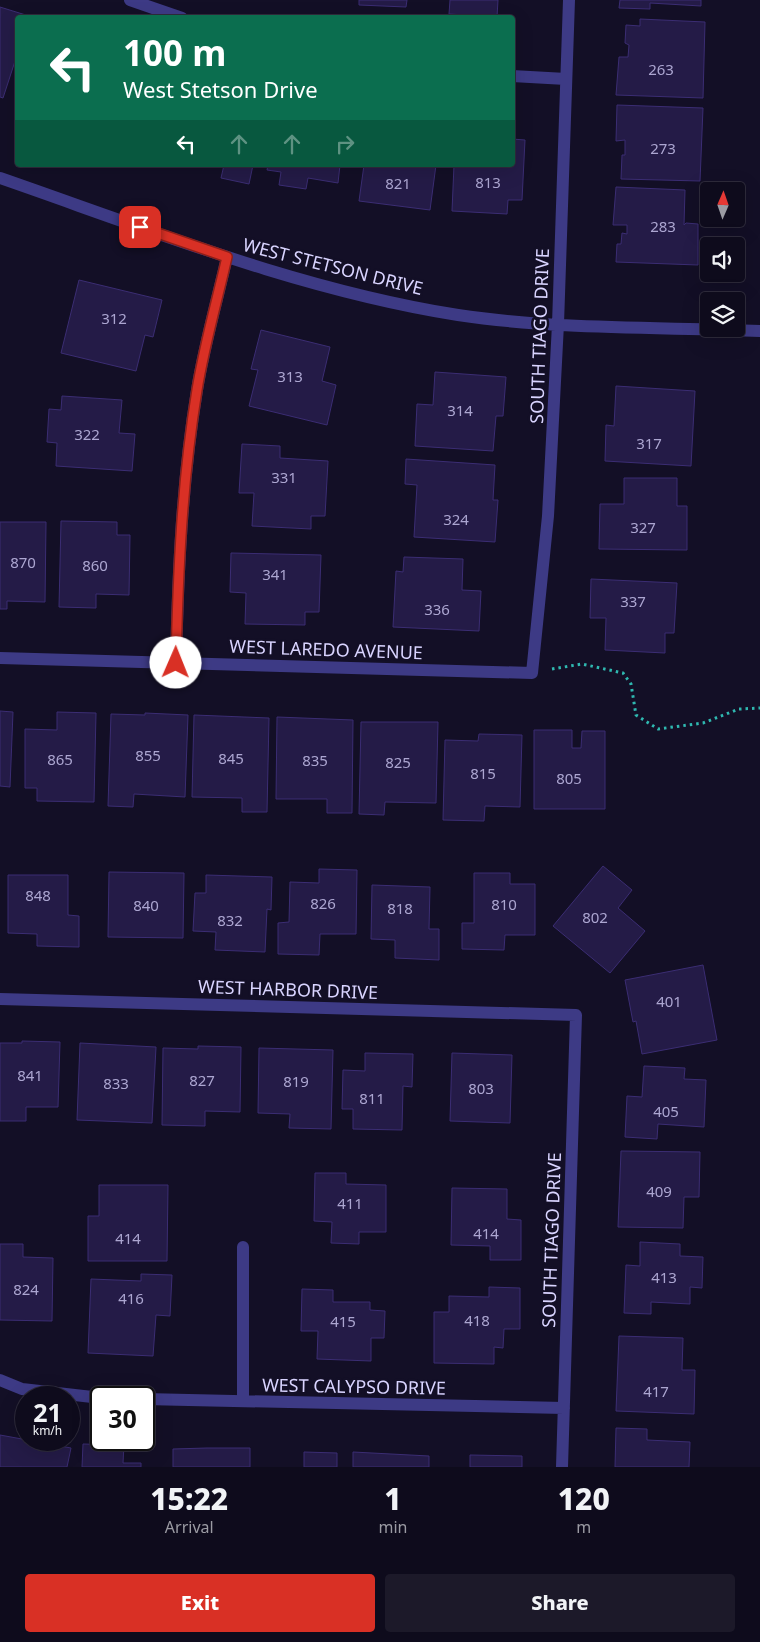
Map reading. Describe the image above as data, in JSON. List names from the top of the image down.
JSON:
{
  "streets": {
    "street": [
      "WEST STETSON DRIVE",
      "SOUTH TIAGO DRIVE",
      "WEST LAREDO AVENUE",
      "WEST HARBOR DRIVE",
      "WEST CALYPSO DRIVE"
    ]
  },
  "crossings": [
    ["WEST STETSON DRIVE", "SOUTH TIAGO DRIVE"],
    ["SOUTH TIAGO DRIVE", "WEST LAREDO AVENUE"],
    ["SOUTH TIAGO DRIVE", "WEST HARBOR DRIVE"],
    ["SOUTH TIAGO DRIVE", "WEST CALYPSO DRIVE"]
  ],
  "house_numbers": [
    "263",
    "273",
    "813",
    "821",
    "283",
    "312",
    "313",
    "314",
    "322",
    "317",
    "331",
    "324",
    "327",
    "870",
    "860",
    "341",
    "337",
    "336",
    "855",
    "845",
    "865",
    "835",
    "825",
    "815",
    "805",
    "848",
    "826",
    "810",
    "840",
    "818",
    "802",
    "832",
    "401",
    "841",
    "827",
    "819",
    "833",
    "803",
    "811",
    "405",
    "409",
    "411",
    "414",
    "414",
    "413",
    "824",
    "416",
    "418",
    "415",
    "417"
  ],
  "north": "top",
  "page": {
    "turn": ["100 m", "West Stetson Drive"],
    "speed": "21 km/h",
    "limit": "30",
    "eta": [
      "15:22",
      "Arrival",
      "1",
      "min",
      "120",
      "m"
    ],
    "buttons": ["Exit", "Share"]
  }
}
